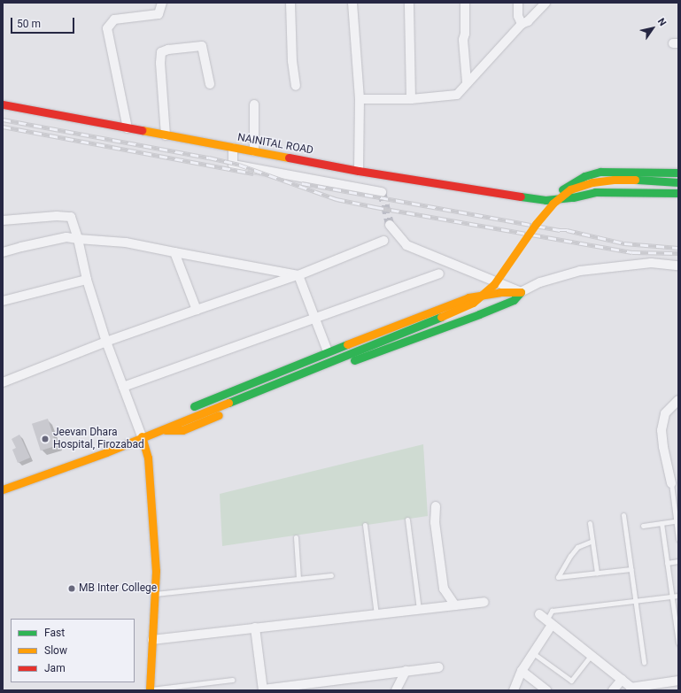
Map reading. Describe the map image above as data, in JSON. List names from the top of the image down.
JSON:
{
  "streets": {
    "street": ["NAINITAL ROAD"]
  },
  "places": ["Jeevan Dhara Hospital, Firozabad", "MB Inter College"],
  "legend": ["Fast", "Slow", "Jam"],
  "scale_bar": "50 m",
  "north": "top right"
}
